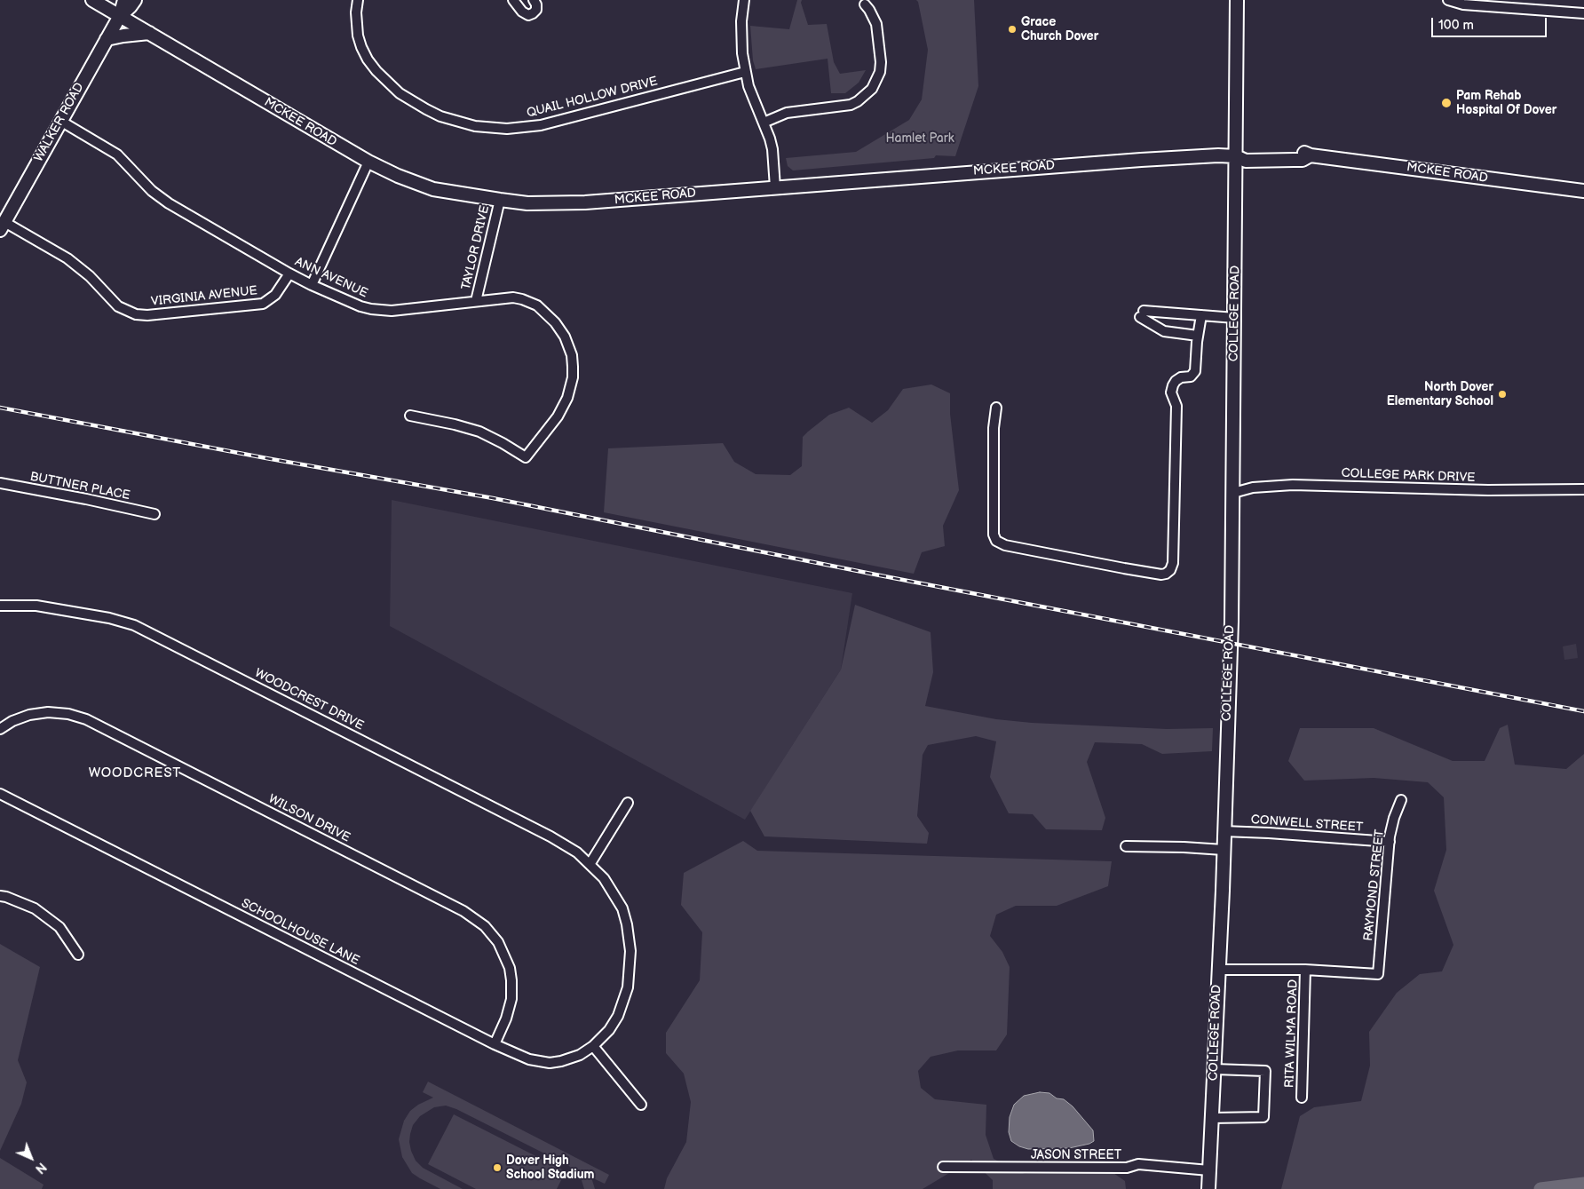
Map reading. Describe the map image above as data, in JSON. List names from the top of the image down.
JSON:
{
  "streets": {
    "main road": ["WALKER ROAD", "MCKEE ROAD", "COLLEGE ROAD"],
    "street": [
      "QUAIL HOLLOW DRIVE",
      "TAYLOR DRIVE",
      "ANN AVENUE",
      "VIRGINIA AVENUE",
      "COLLEGE PARK DRIVE",
      "BUTTNER PLACE",
      "WOODCREST DRIVE",
      "WILSON DRIVE",
      "CONWELL STREET",
      "RAYMOND STREET",
      "SCHOOLHOUSE LANE",
      "RITA WILMA ROAD",
      "JASON STREET"
    ]
  },
  "crossings": [
    ["WALKER ROAD", "MCKEE ROAD"],
    ["WALKER ROAD", "ANN AVENUE"],
    ["WALKER ROAD", "VIRGINIA AVENUE"],
    ["MCKEE ROAD", "TAYLOR DRIVE"],
    ["MCKEE ROAD", "COLLEGE ROAD"],
    ["TAYLOR DRIVE", "ANN AVENUE"],
    ["ANN AVENUE", "VIRGINIA AVENUE"],
    ["COLLEGE ROAD", "COLLEGE PARK DRIVE"],
    ["COLLEGE ROAD", "CONWELL STREET"],
    ["COLLEGE ROAD", "JASON STREET"],
    ["WOODCREST DRIVE", "SCHOOLHOUSE LANE"],
    ["WILSON DRIVE", "SCHOOLHOUSE LANE"],
    ["CONWELL STREET", "RAYMOND STREET"],
    ["RAYMOND STREET", "RITA WILMA ROAD"]
  ],
  "districts": ["WOODCREST"],
  "parks": ["Hamlet Park"],
  "places": [
    "Grace Church Dover",
    "Pam Rehab Hospital Of Dover",
    "North Dover Elementary School",
    "Dover High School Stadium"
  ],
  "scale_bar": "100 m",
  "north": "bottom right"
}
